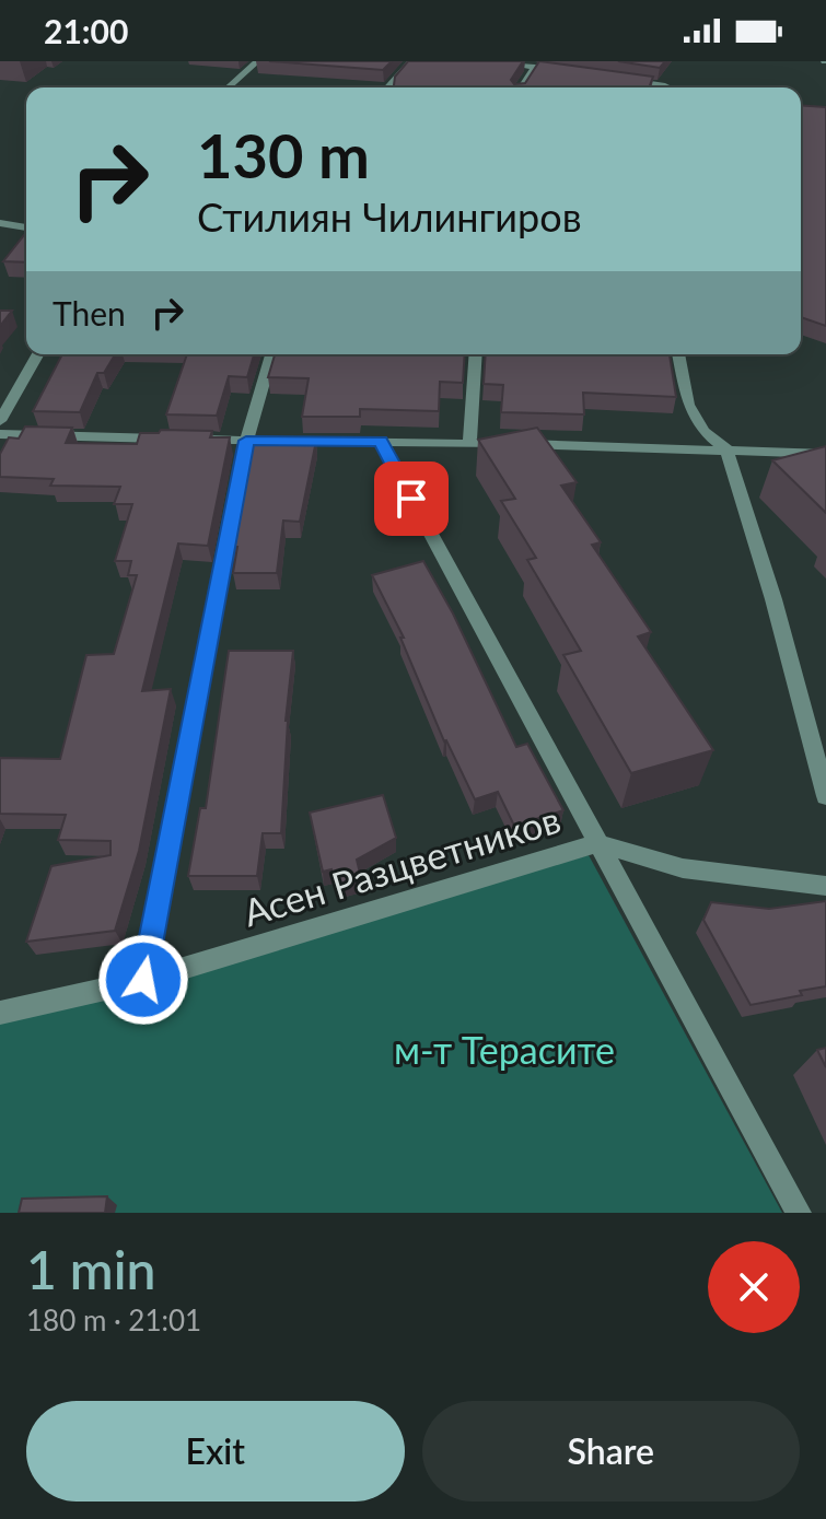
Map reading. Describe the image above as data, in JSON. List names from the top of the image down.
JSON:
{
  "streets": {
    "street": ["Асен Разцветников"]
  },
  "parks": ["м-т Терасите"],
  "page": {
    "status": "21:00",
    "turn": ["130 m", "Стилиян Чилингиров"],
    "then": "Then",
    "heading": ["1 min", "180 m · 21:01"],
    "buttons": ["Exit", "Share"]
  }
}
